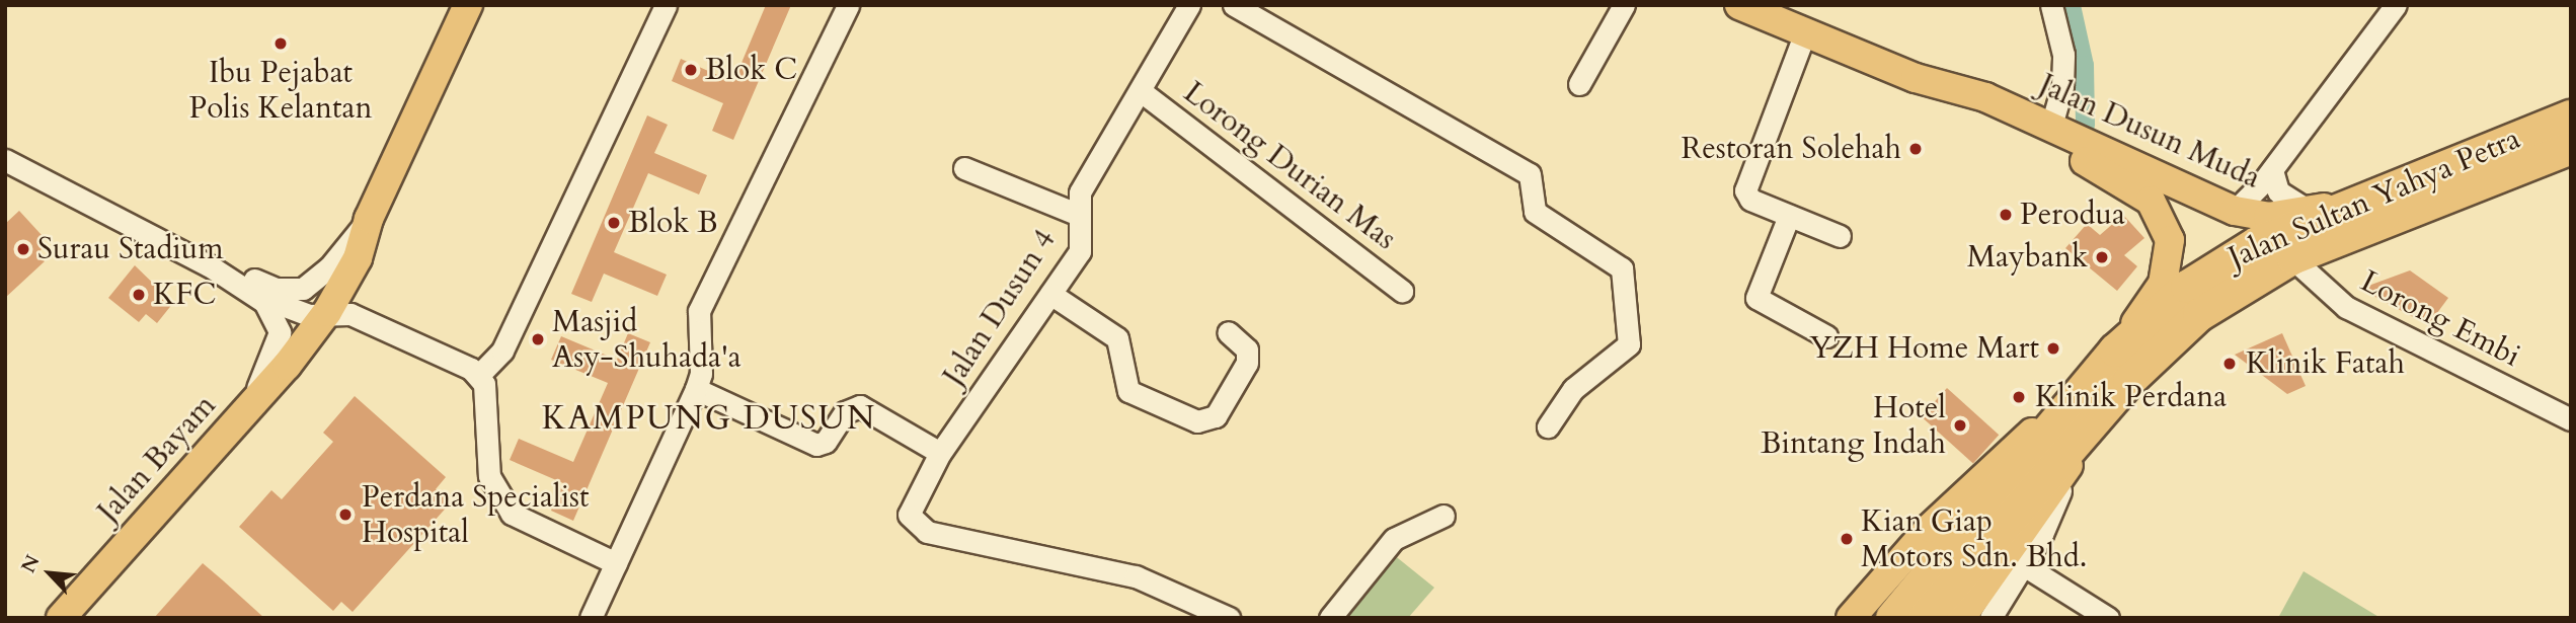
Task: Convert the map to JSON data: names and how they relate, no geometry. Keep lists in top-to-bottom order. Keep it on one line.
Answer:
{"streets":{"highway":["Jalan Sultan Yahya Petra"],"main road":["Jalan Dusun Muda","Jalan Bayam"],"street":["Lorong Durian Mas","Jalan Dusun 4","Lorong Embi"]},"crossings":[["Jalan Dusun Muda","Jalan Sultan Yahya Petra"],["Lorong Durian Mas","Jalan Dusun 4"],["Jalan Sultan Yahya Petra","Lorong Embi"]],"districts":["KAMPUNG DUSUN"],"places":["Ibu Pejabat Polis Kelantan","Blok C","Restoran Solehah","Perodua","Blok B","Surau Stadium","Maybank","KFC","Masjid Asy-Shuhada'a","YZH Home Mart","Klinik Fatah","Klinik Perdana","Hotel Bintang Indah","Perdana Specialist Hospital","Kian Giap Motors Sdn. Bhd."],"north":"top left"}
